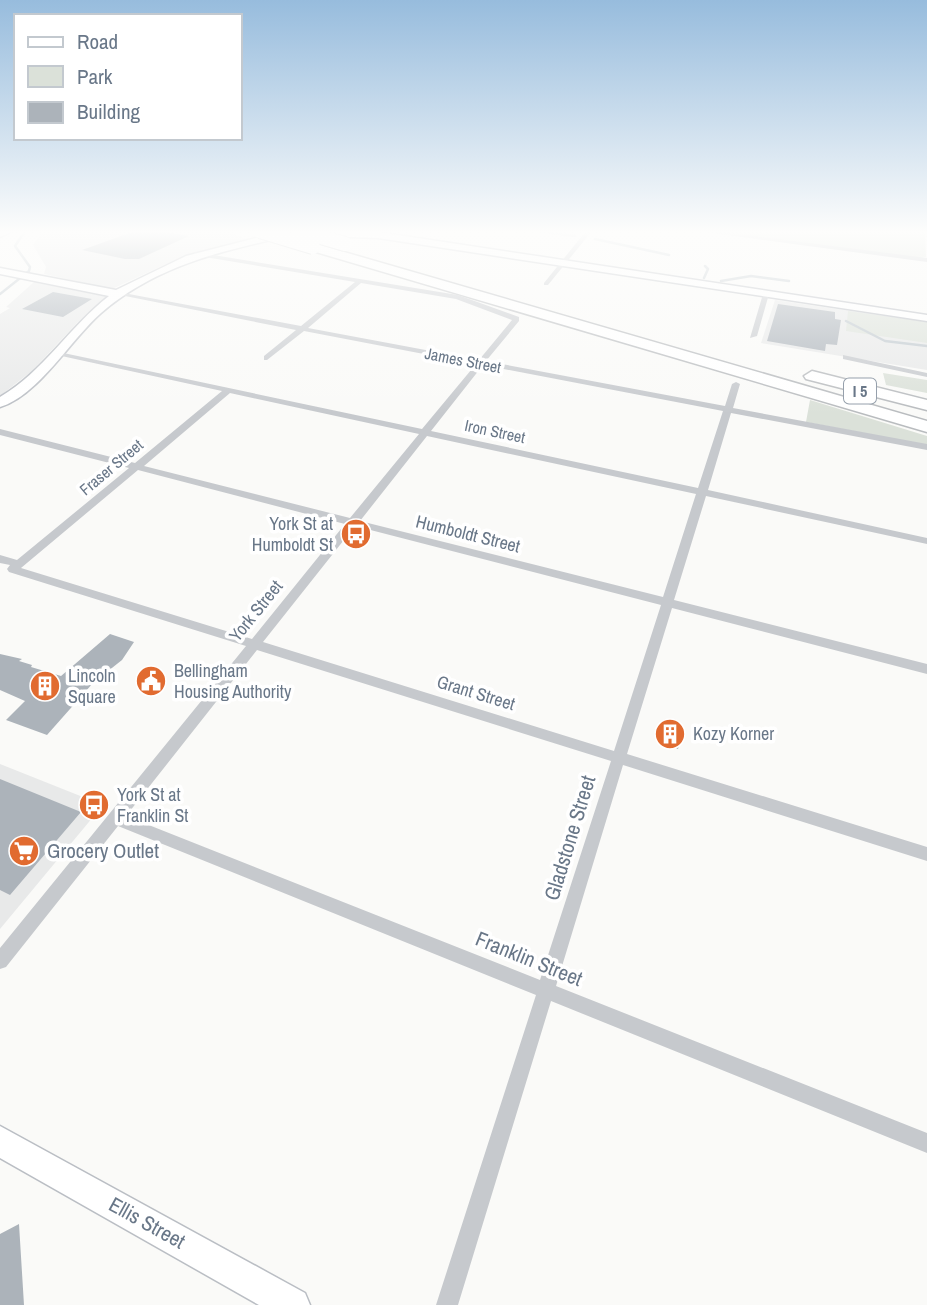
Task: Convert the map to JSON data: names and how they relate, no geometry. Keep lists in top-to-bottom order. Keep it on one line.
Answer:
{"streets":{"highway":["I 5"],"street":["James Street","Iron Street","Fraser Street","Humboldt Street","York Street","Grant Street","Gladstone Street","Franklin Street","Ellis Street"]},"crossings":[["James Street","York Street"],["James Street","Gladstone Street"],["Iron Street","Fraser Street"],["Iron Street","York Street"],["Iron Street","Gladstone Street"],["Fraser Street","Humboldt Street"],["Fraser Street","Grant Street"],["Humboldt Street","York Street"],["Humboldt Street","Gladstone Street"],["York Street","Grant Street"],["York Street","Franklin Street"],["Grant Street","Gladstone Street"],["Gladstone Street","Franklin Street"]],"places":{"bus stop":["York St at Humboldt St","York St at Franklin St"],"public building":["Bellingham Housing Authority"],"building":["Lincoln Square","Kozy Korner"],"supermarket":["Grocery Outlet"]},"legend":["Road","Park","Building"]}
